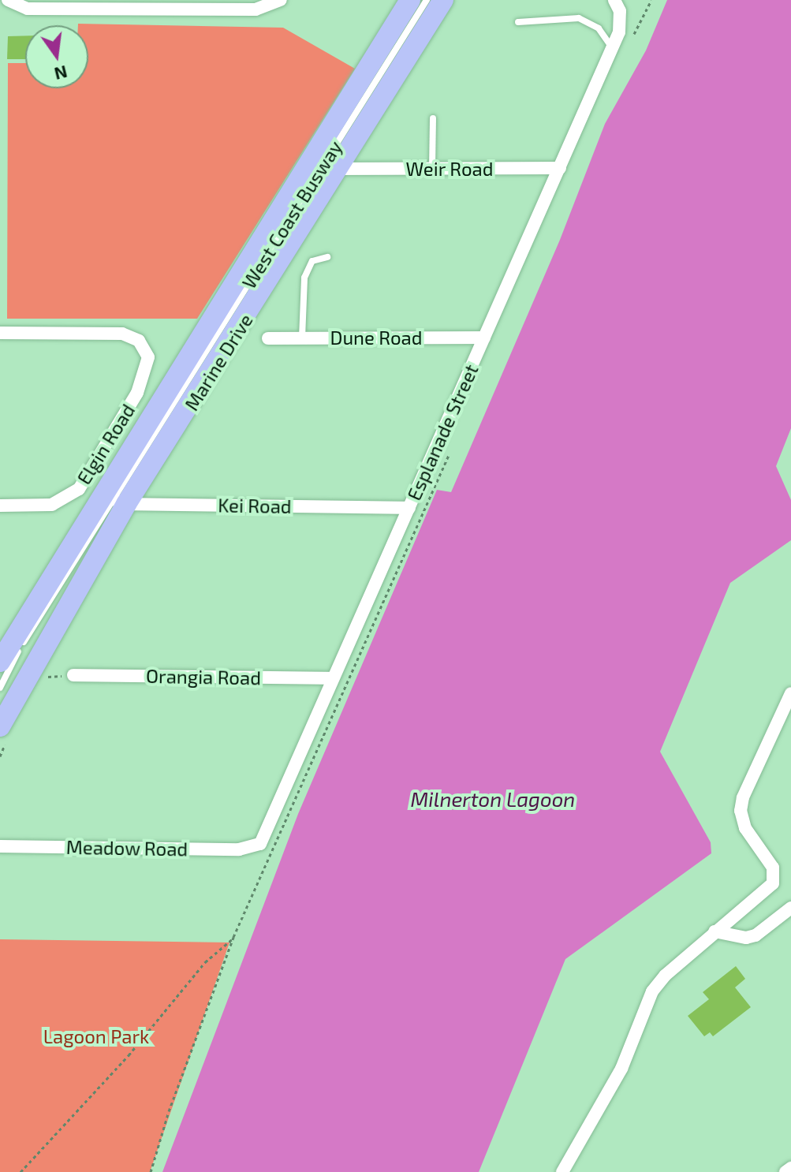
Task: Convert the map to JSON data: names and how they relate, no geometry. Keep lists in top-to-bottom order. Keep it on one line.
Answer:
{"streets":{"main road":["Marine Drive"],"street":["Weir Road","Dune Road","Esplanade Street","Elgin Road","Kei Road","Orangia Road","Meadow Road"],"lane":["West Coast Busway"]},"crossings":[["Weir Road","Marine Drive"],["Weir Road","Esplanade Street"],["West Coast Busway","Marine Drive"],["West Coast Busway","Kei Road"],["Dune Road","Esplanade Street"],["Marine Drive","Kei Road"],["Esplanade Street","Kei Road"],["Esplanade Street","Orangia Road"],["Esplanade Street","Meadow Road"]],"water":["Milnerton Lagoon"],"parks":["Lagoon Park"],"north":"bottom"}
